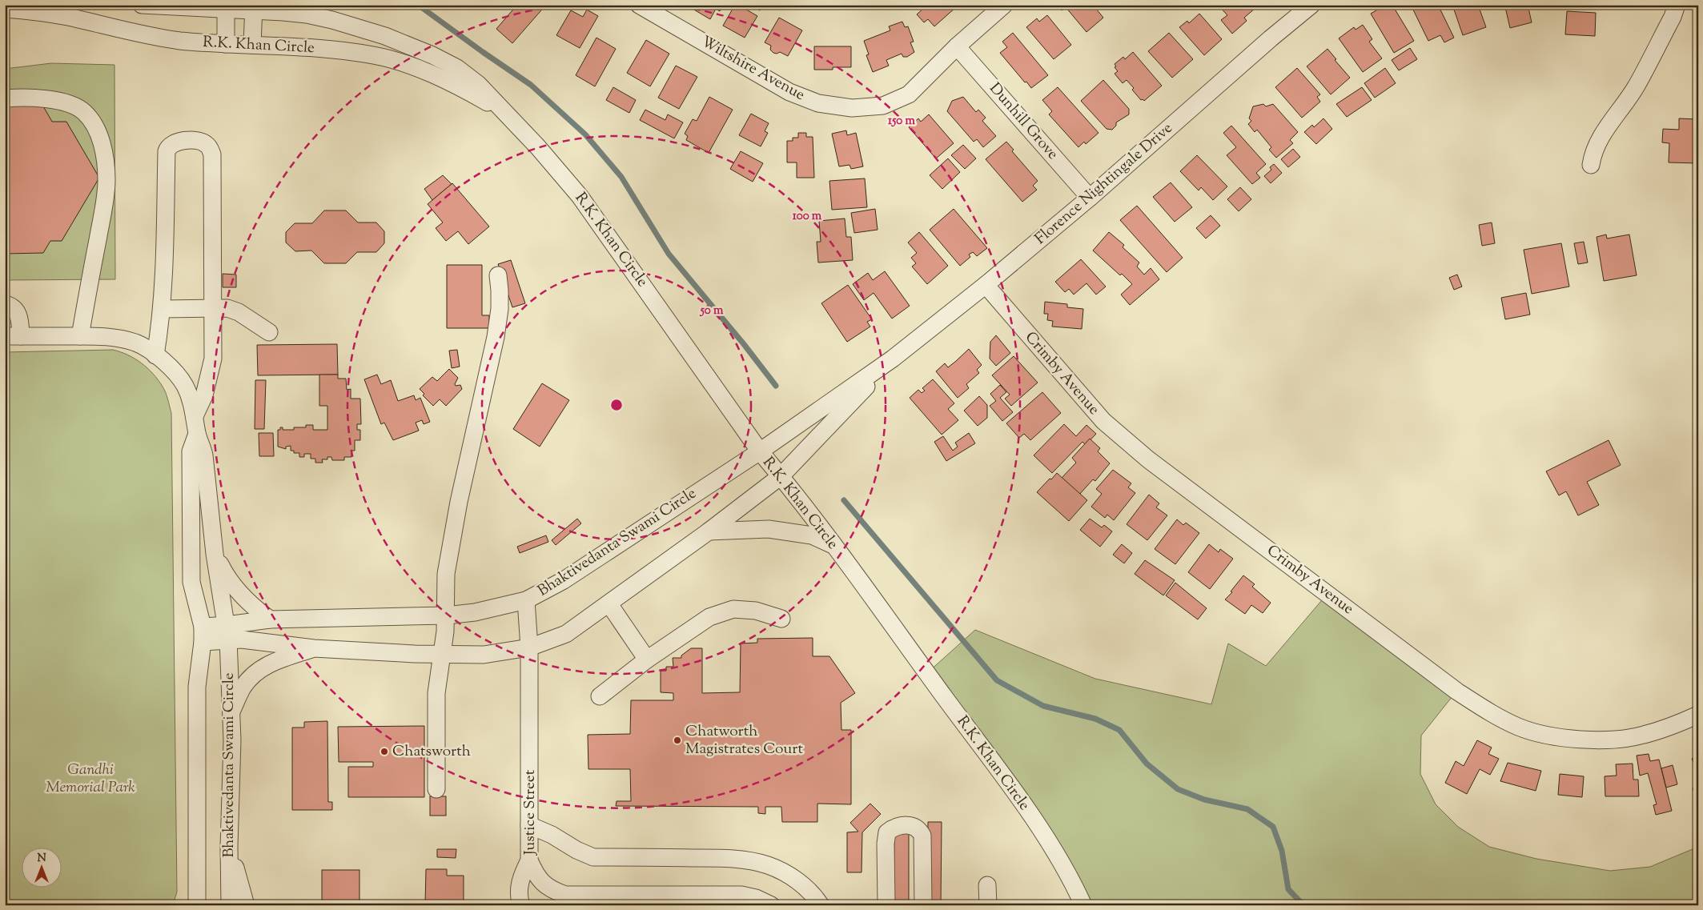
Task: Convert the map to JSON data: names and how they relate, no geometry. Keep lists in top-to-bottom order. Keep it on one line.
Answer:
{"streets":{"street":["R.K. Khan Circle","Wiltshire Avenue","Dunhill Grove","Florence Nightingale Drive","Crimby Avenue","Bhaktivedanta Swami Circle","Justice Street"]},"crossings":[["R.K. Khan Circle","Florence Nightingale Drive"],["R.K. Khan Circle","Bhaktivedanta Swami Circle"],["Wiltshire Avenue","Dunhill Grove"],["Dunhill Grove","Florence Nightingale Drive"],["Florence Nightingale Drive","Crimby Avenue"],["Florence Nightingale Drive","Bhaktivedanta Swami Circle"],["Bhaktivedanta Swami Circle","Justice Street"]],"parks":["Gandhi Memorial Park"],"places":["Chatworth Magistrates Court","Chatsworth"],"north":"top","rings":["150 m","100 m","50 m"]}
